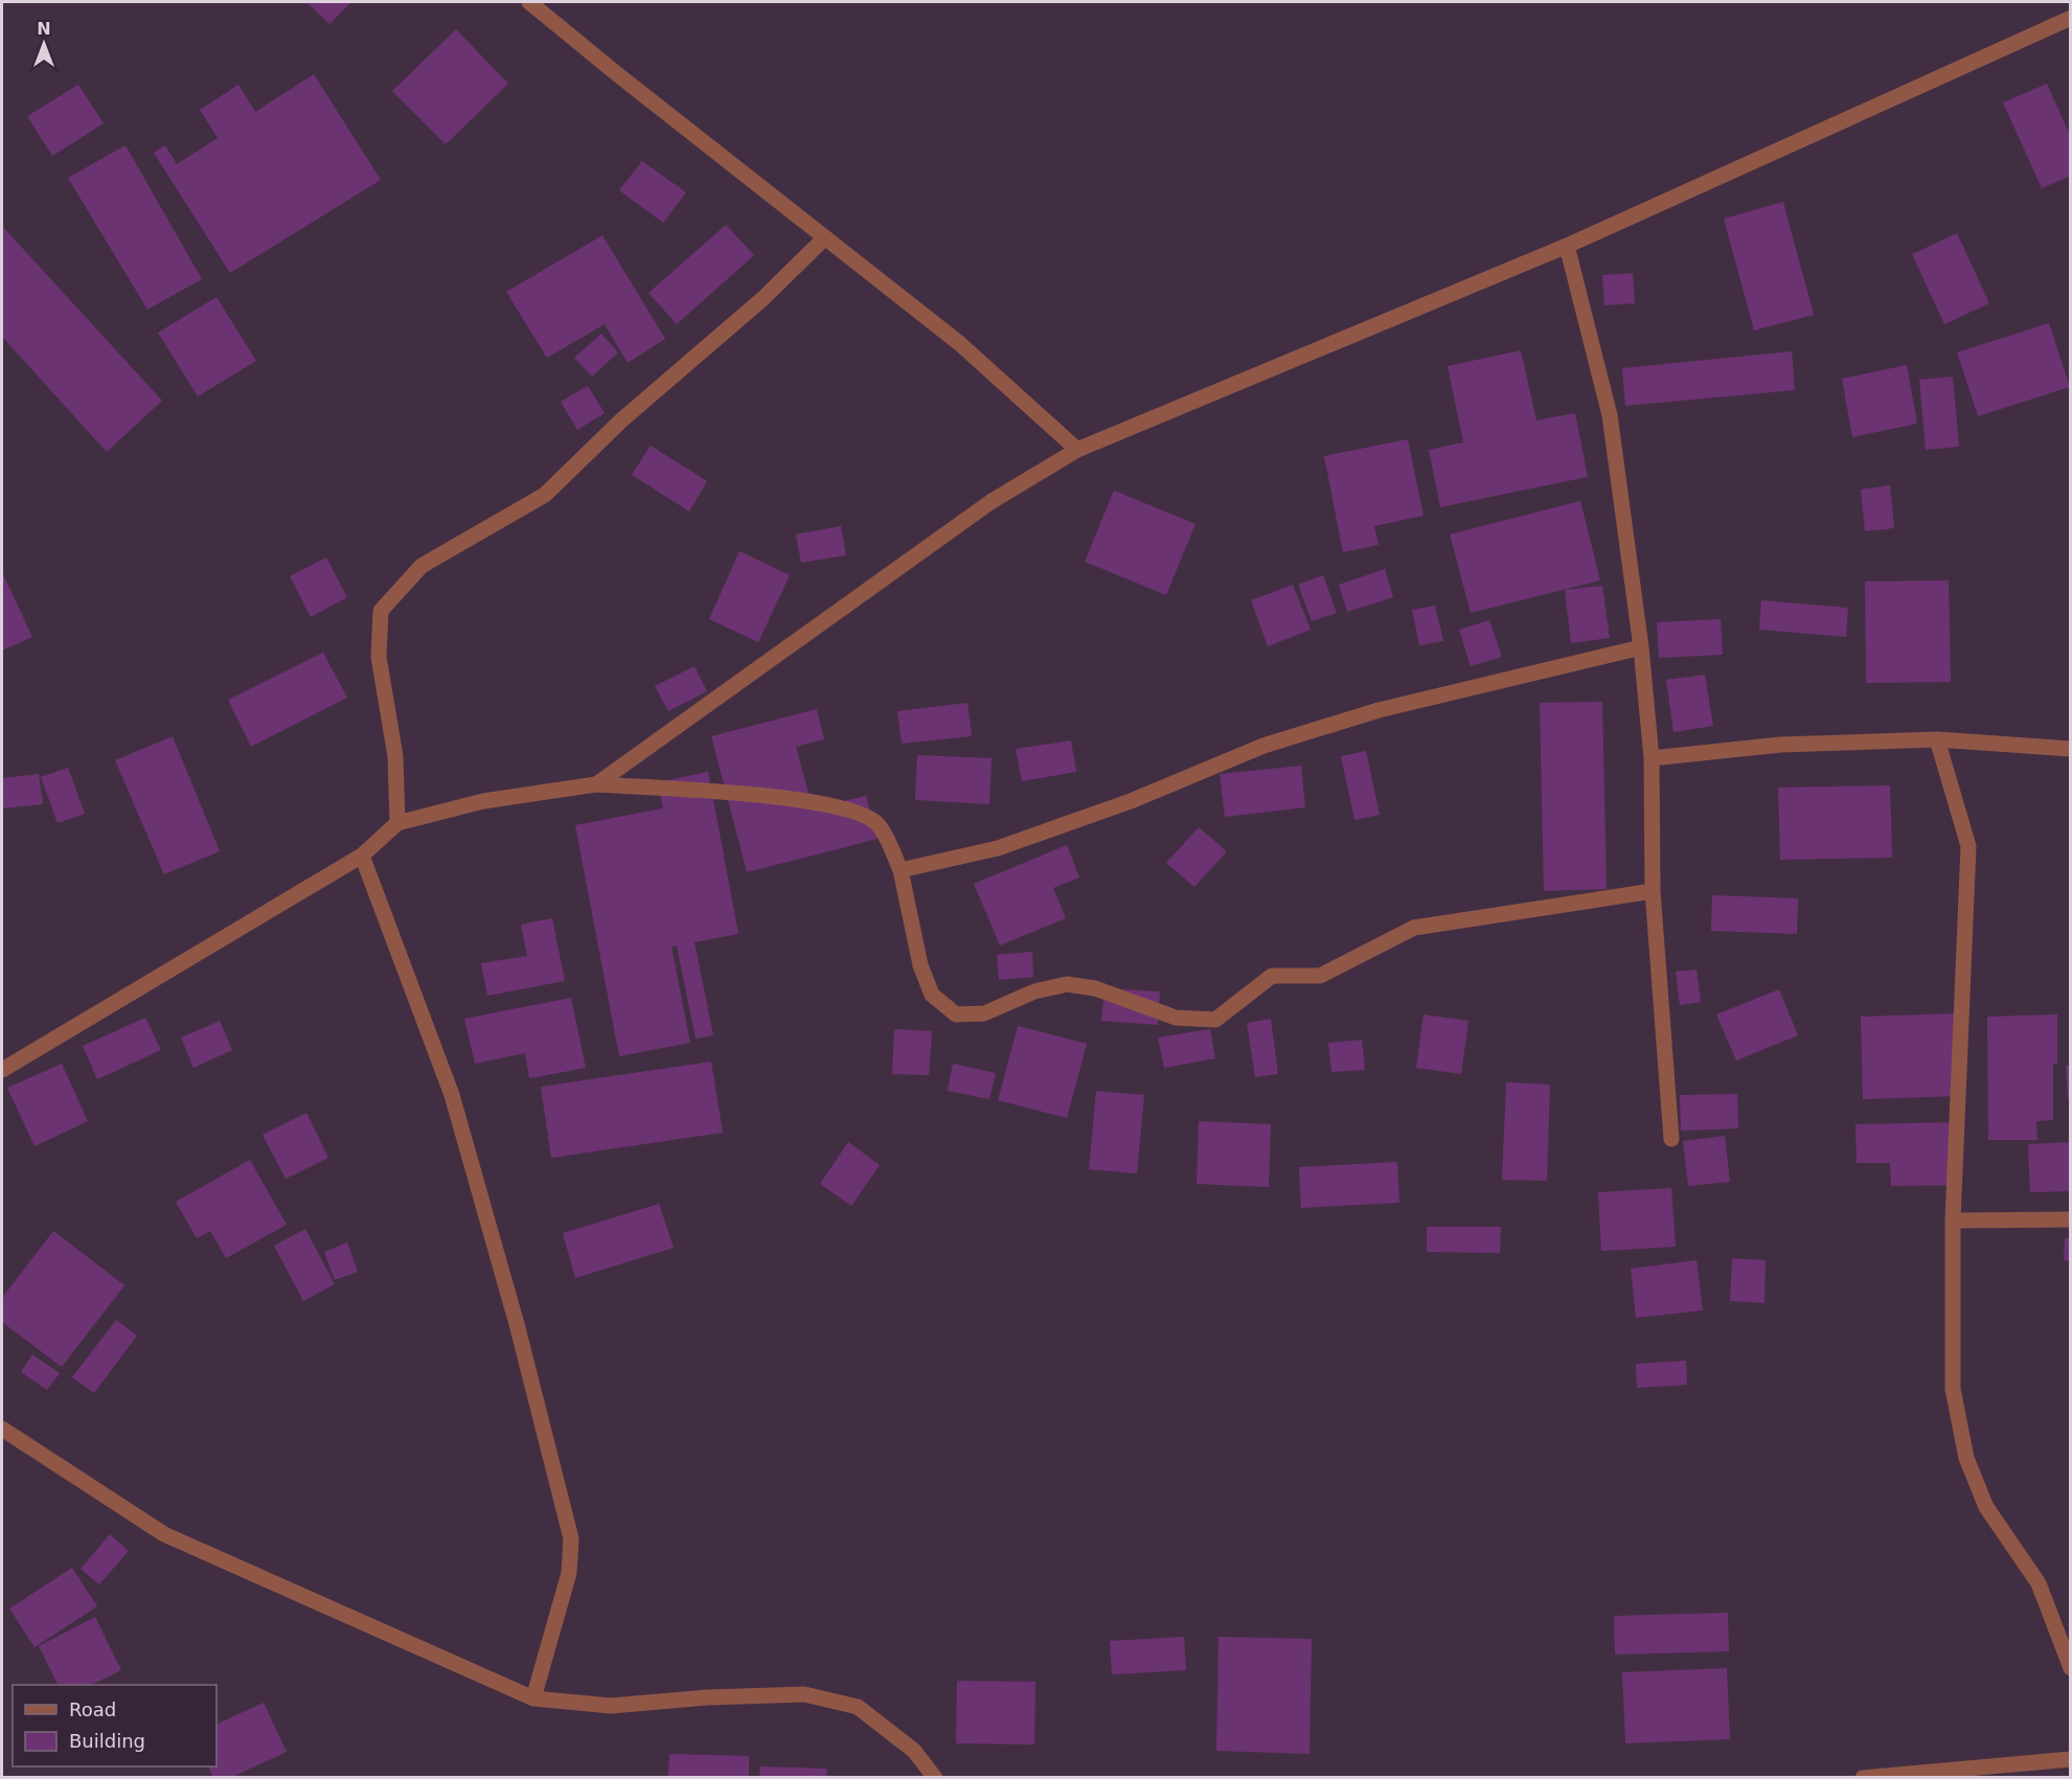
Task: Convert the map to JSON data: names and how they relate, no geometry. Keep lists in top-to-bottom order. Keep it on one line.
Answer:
{"legend":["Road","Building"],"north":"top"}
